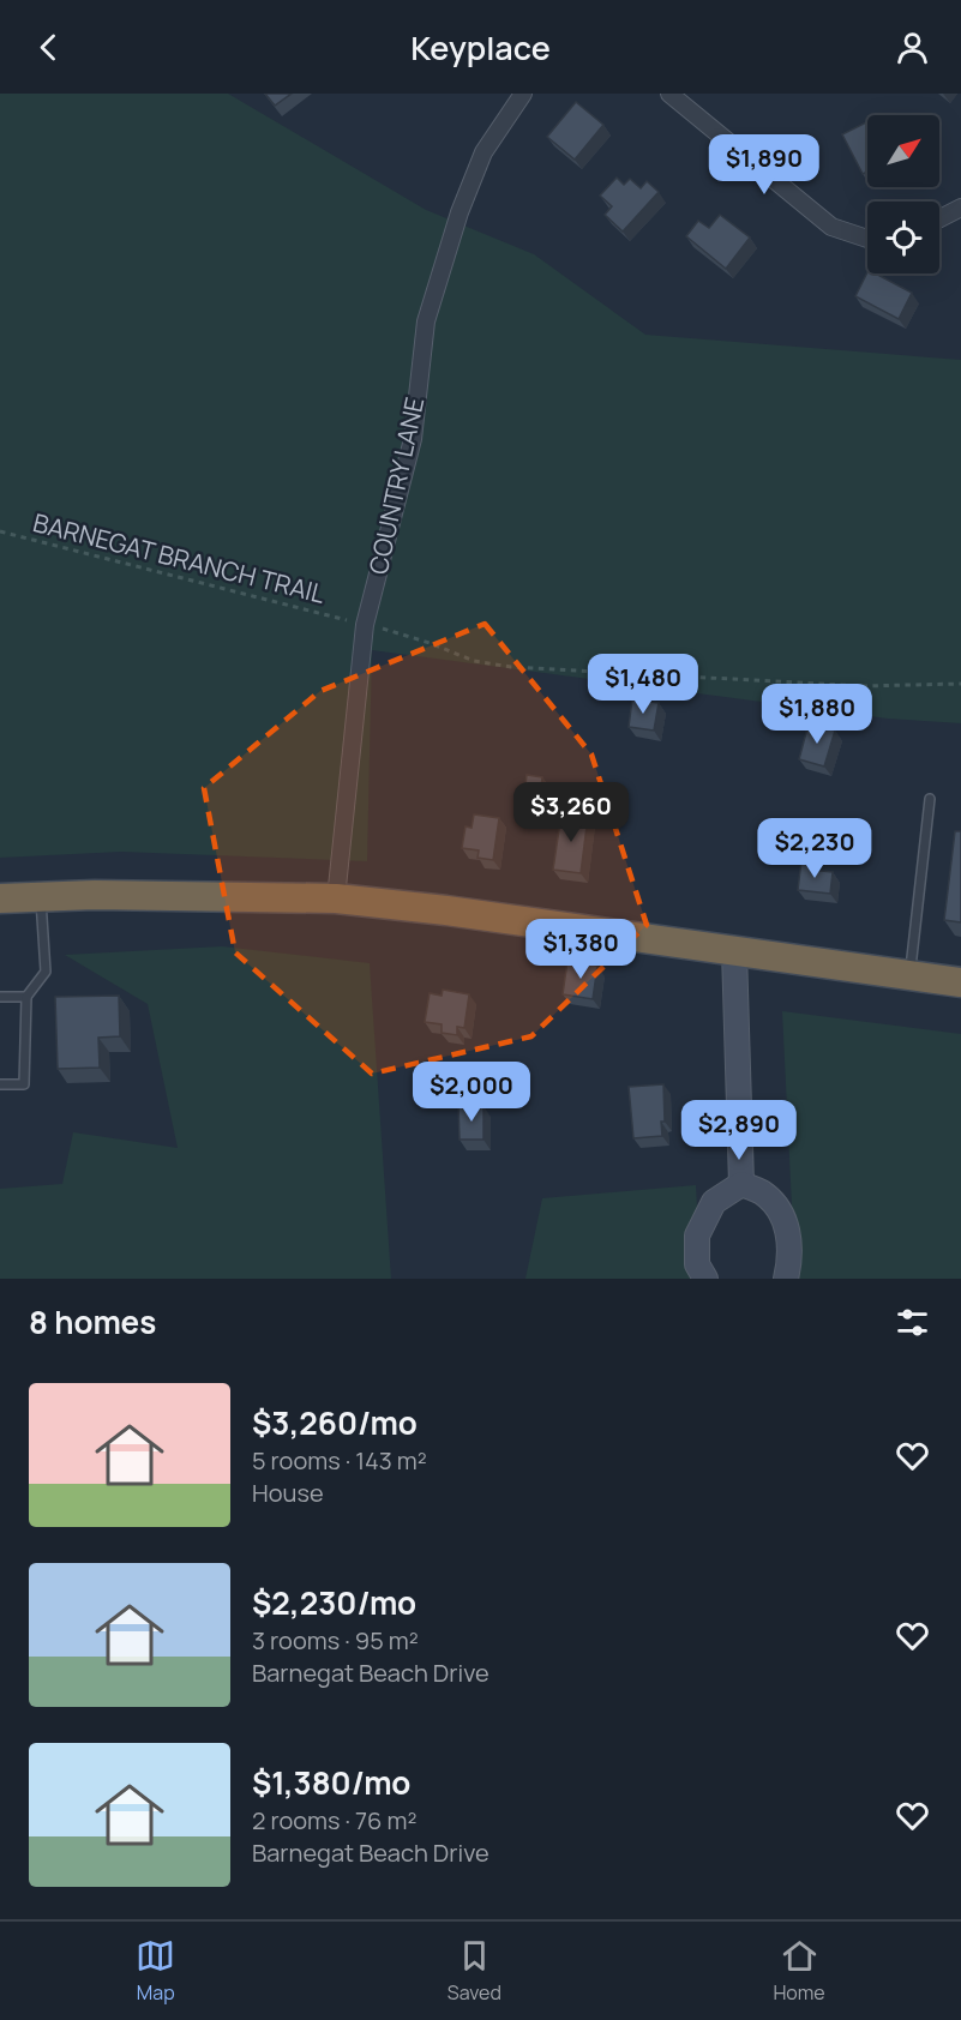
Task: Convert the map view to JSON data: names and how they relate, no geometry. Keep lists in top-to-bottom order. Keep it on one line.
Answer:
{"streets":{"street":["COUNTRY LANE"],"path":["BARNEGAT BRANCH TRAIL"]},"north":"top right","page":{"header":"Keyplace","price":["$1,890","$1,480","$1,880","$3,260","$2,230","$1,380","$2,000","$2,890"],"heading":"8 homes","list":[{"name":"$3,260/mo","note":"5 rooms · 143 m² · House"},{"name":"$2,230/mo","note":"3 rooms · 95 m² · Barnegat Beach Drive"},{"name":"$1,380/mo","note":"2 rooms · 76 m² · Barnegat Beach Drive"}],"tabs":["Map","Saved","Home"]}}
